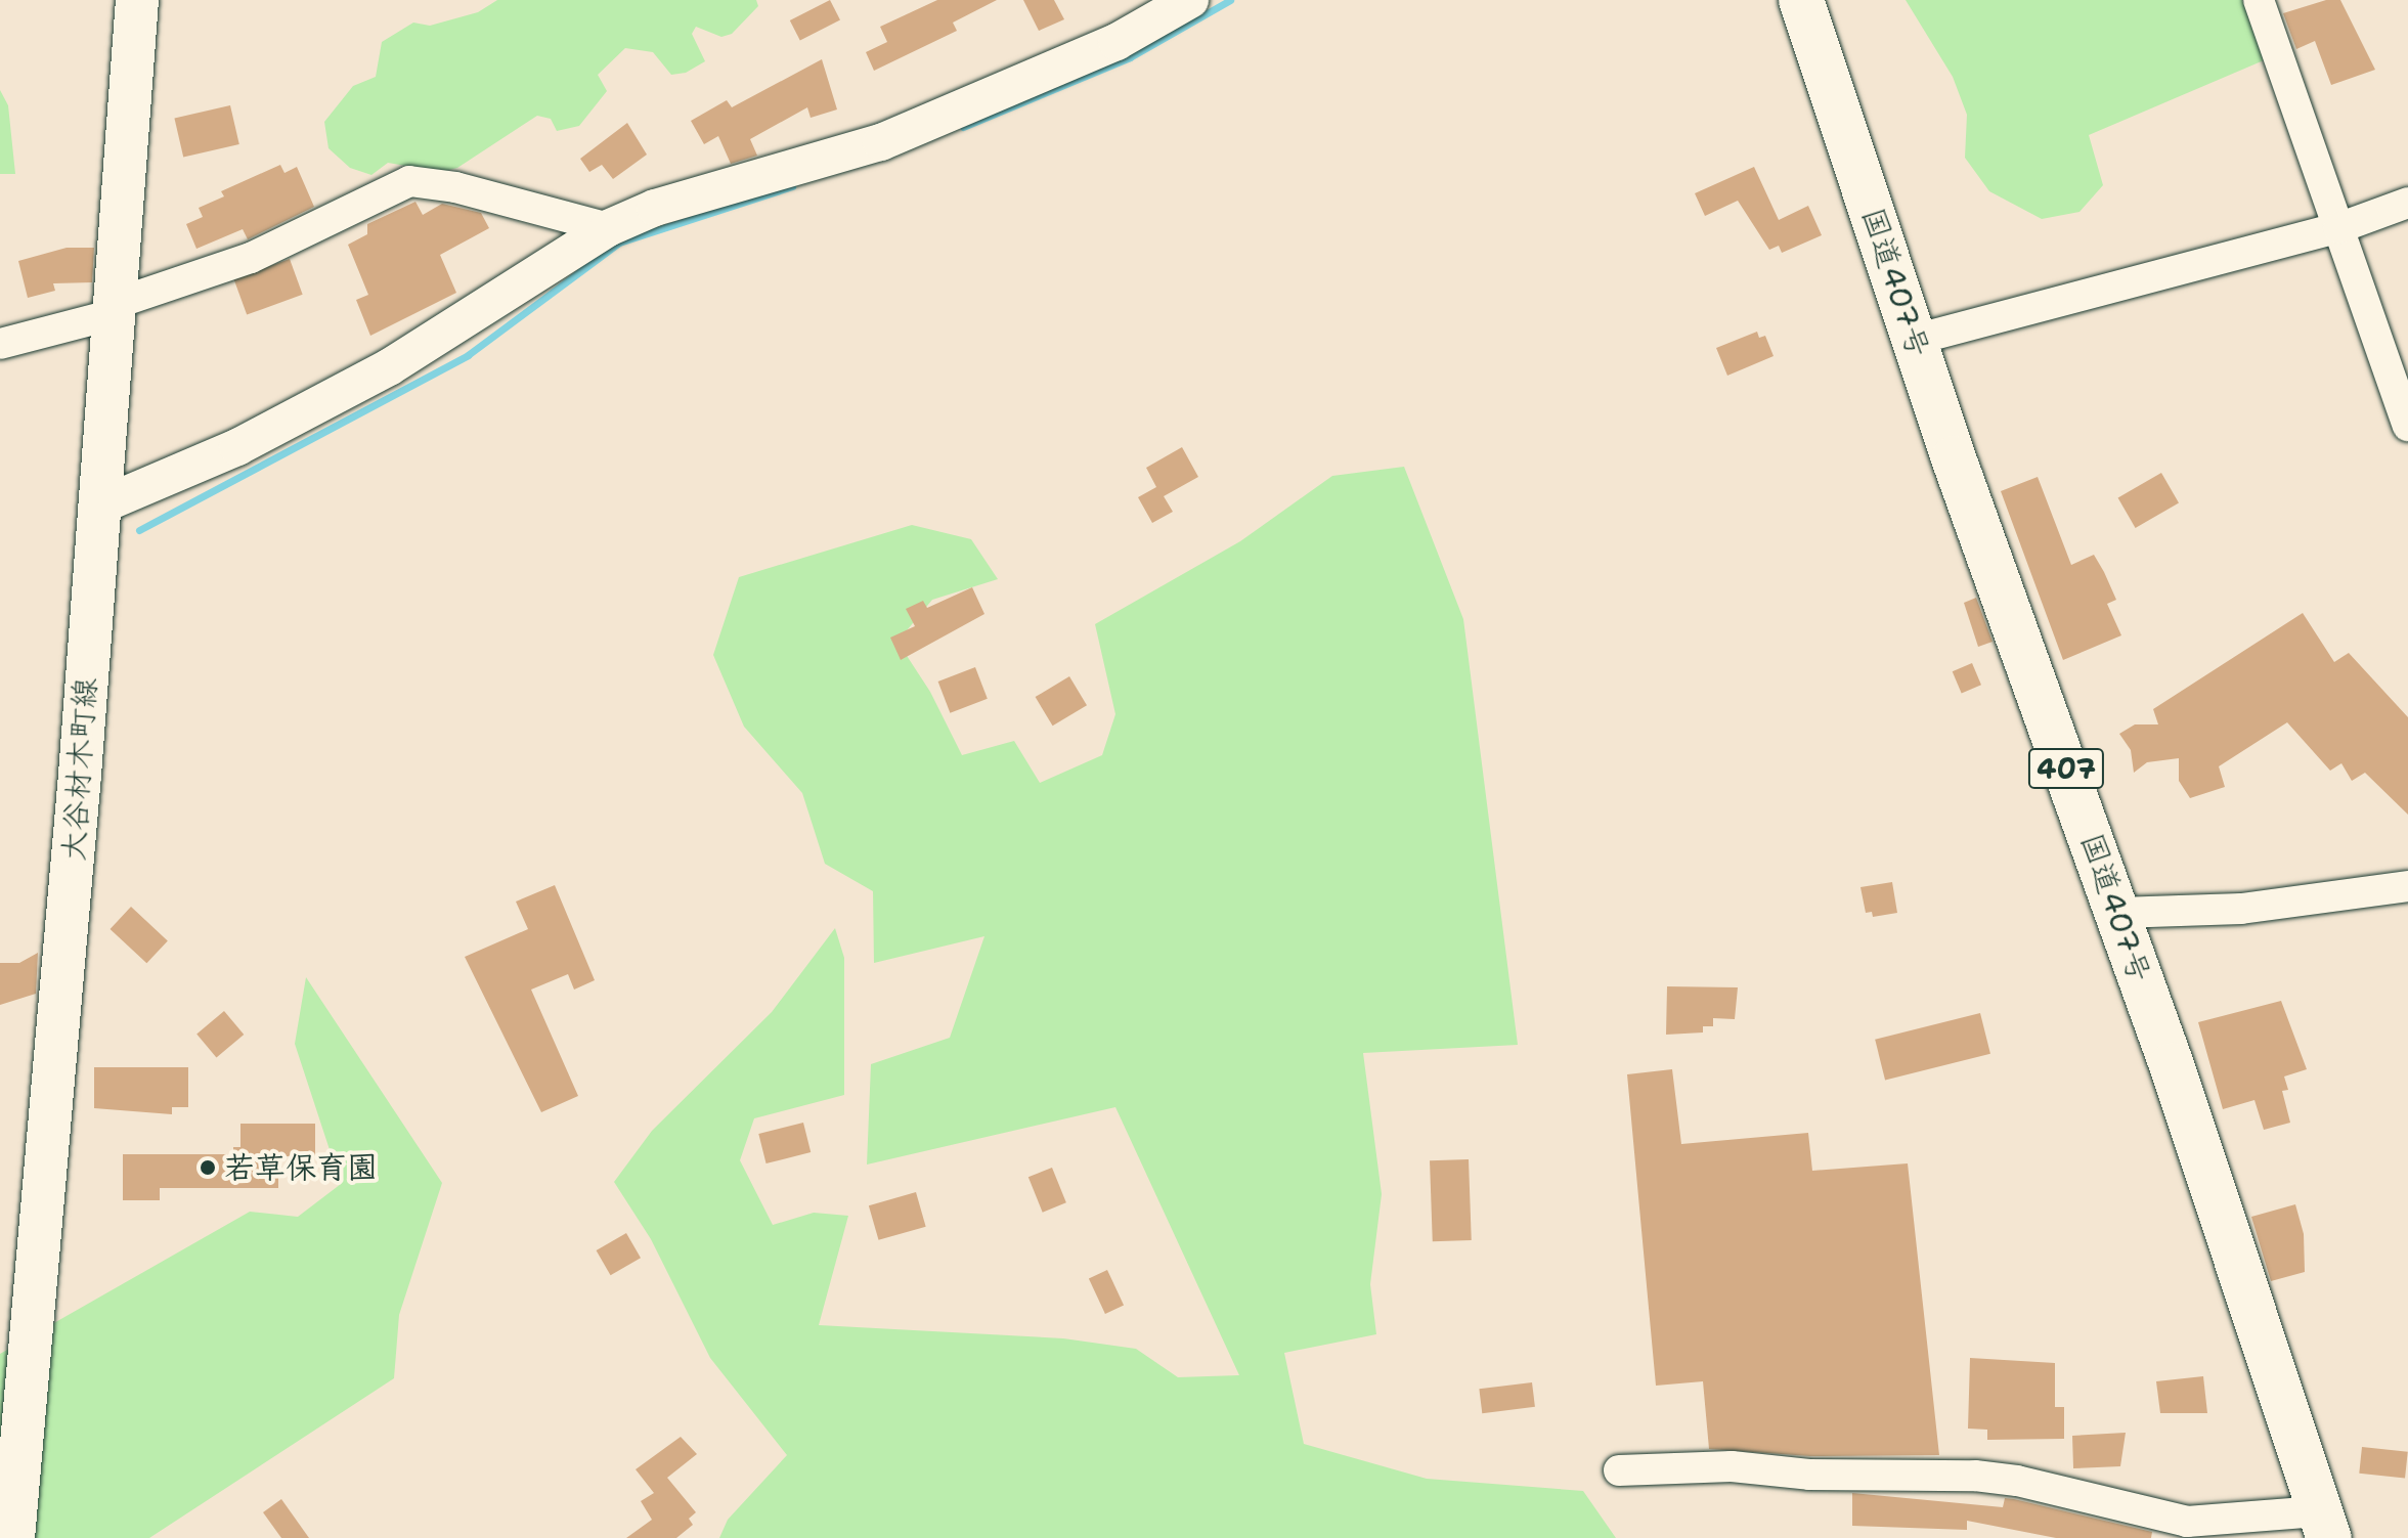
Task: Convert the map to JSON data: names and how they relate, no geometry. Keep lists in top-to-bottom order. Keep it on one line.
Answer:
{"streets":{"highway":["国道407号","407"],"main road":["大谷材木町線"]},"places":["若草保育園"]}
